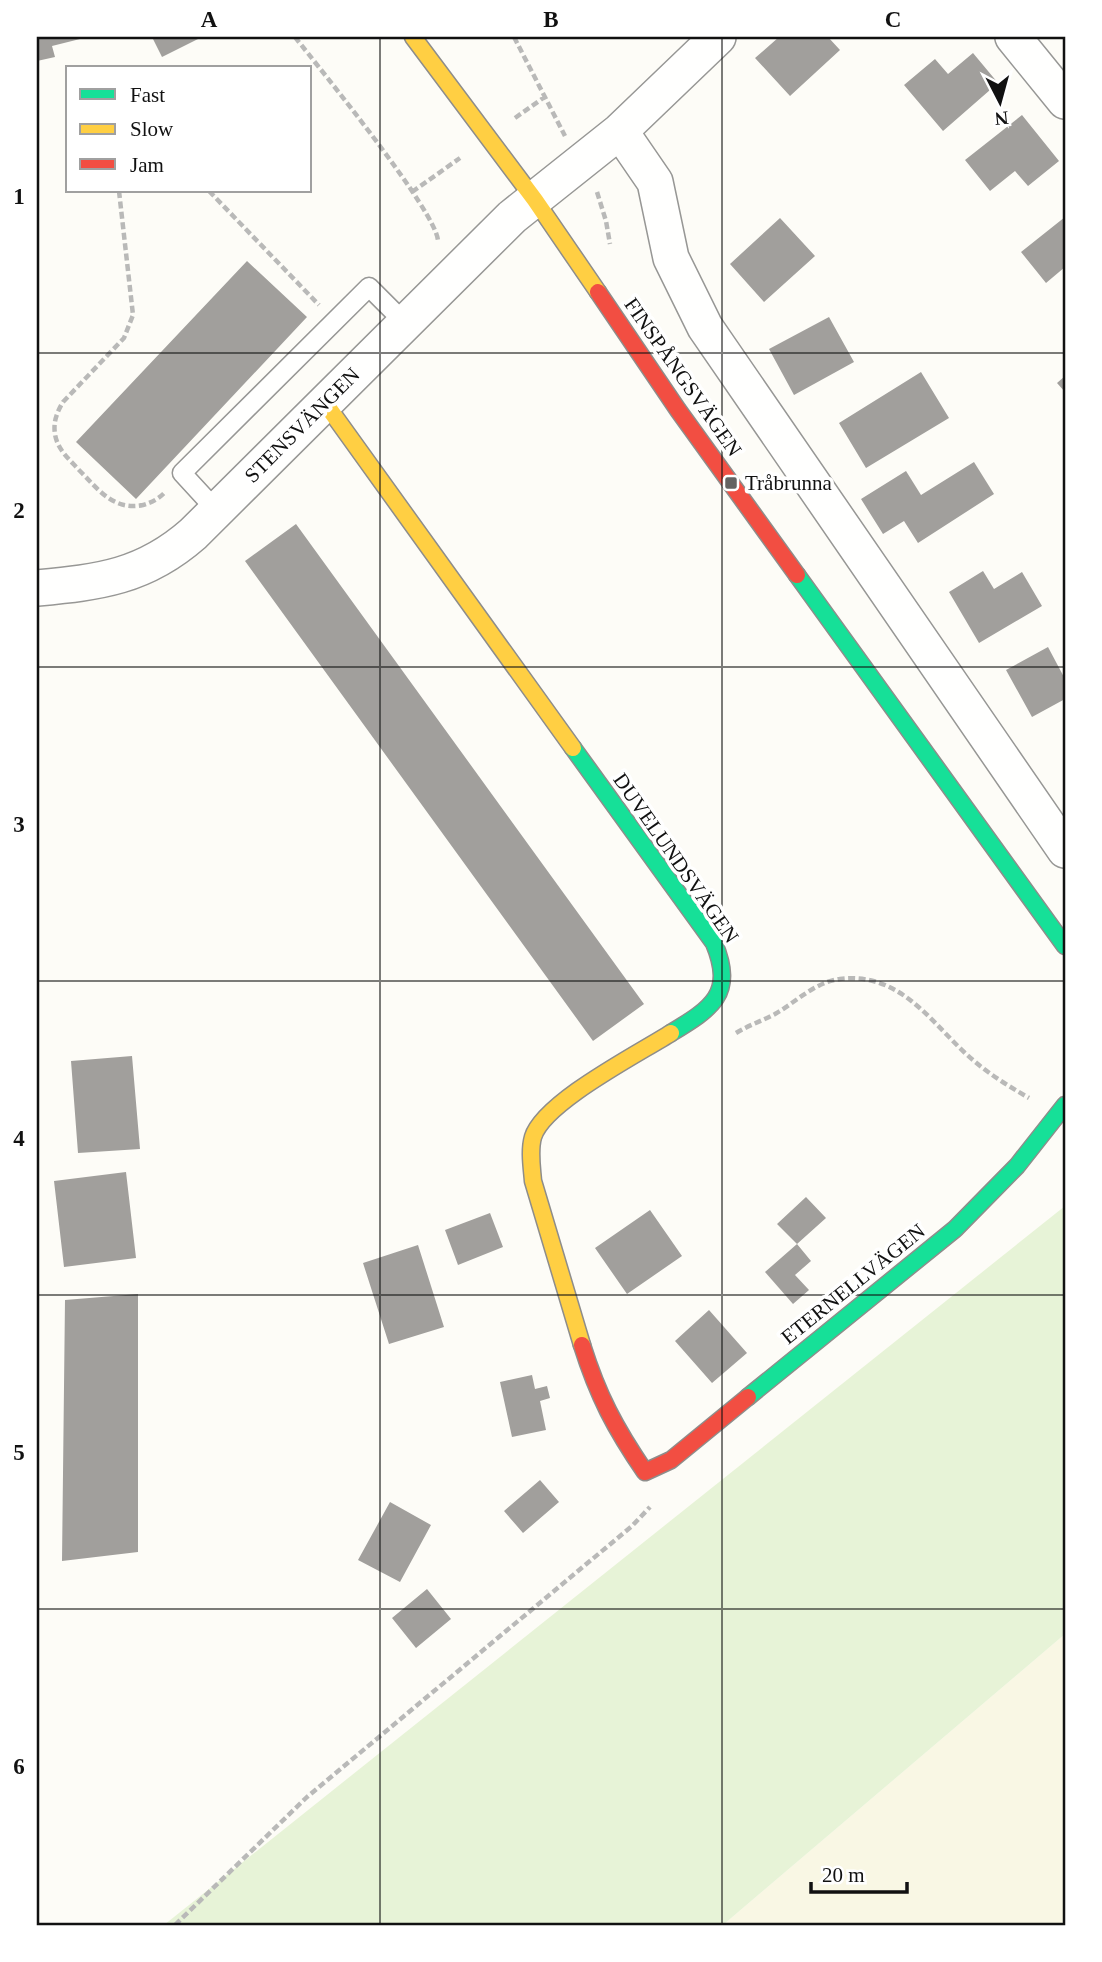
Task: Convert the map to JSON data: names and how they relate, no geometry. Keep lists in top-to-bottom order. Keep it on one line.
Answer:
{"streets":{"street":["FINSPÅNGSVÄGEN","STENSVÄNGEN","DUVELUNDSVÄGEN","ETERNELLVÄGEN"]},"crossings":[["FINSPÅNGSVÄGEN","STENSVÄNGEN"],["STENSVÄNGEN","DUVELUNDSVÄGEN"],["DUVELUNDSVÄGEN","ETERNELLVÄGEN"]],"places":{"transit":["Tråbrunna"]},"legend":["Fast","Slow","Jam"],"scale_bar":"20 m","north":"bottom","grid":{"columns":["A","B","C"],"rows":["1","2","3","4","5","6"]}}
